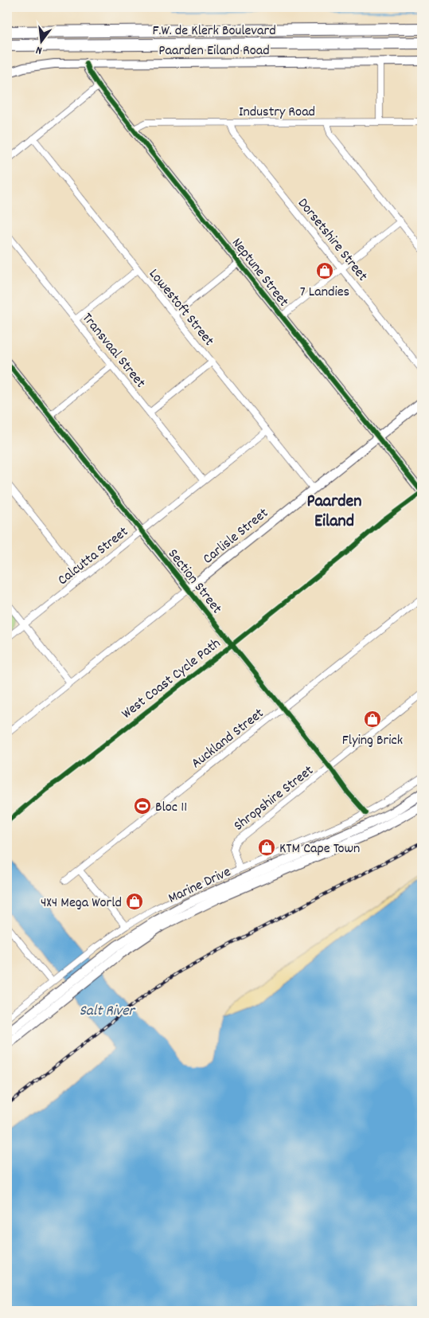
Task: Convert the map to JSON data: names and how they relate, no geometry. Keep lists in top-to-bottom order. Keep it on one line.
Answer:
{"streets":{"highway":["F.W. de Klerk Boulevard"],"main road":["Marine Drive"],"street":["Paarden Eiland Road","Industry Road","Dorsetshire Street","Neptune Street","Lowestoft Street","Transvaal Street","Carlisle Street","Calcutta Street","Section Street","Auckland Street","Shropshire Street"],"cycle path":["West Coast Cycle Path"]},"crossings":[["Paarden Eiland Road","Neptune Street"],["Industry Road","Dorsetshire Street"],["Industry Road","Neptune Street"],["Neptune Street","Carlisle Street"],["Lowestoft Street","Carlisle Street"],["Lowestoft Street","Calcutta Street"],["Transvaal Street","Calcutta Street"],["Carlisle Street","Section Street"],["Calcutta Street","Section Street"],["Section Street","Auckland Street"],["Section Street","Shropshire Street"]],"districts":["Paarden Eiland"],"water":["Salt River"],"places":{"shop":["7 Landies","Flying Brick","KTM Cape Town","4X4 Mega World"],"sports":["Bloc 11"]},"north":"bottom"}
